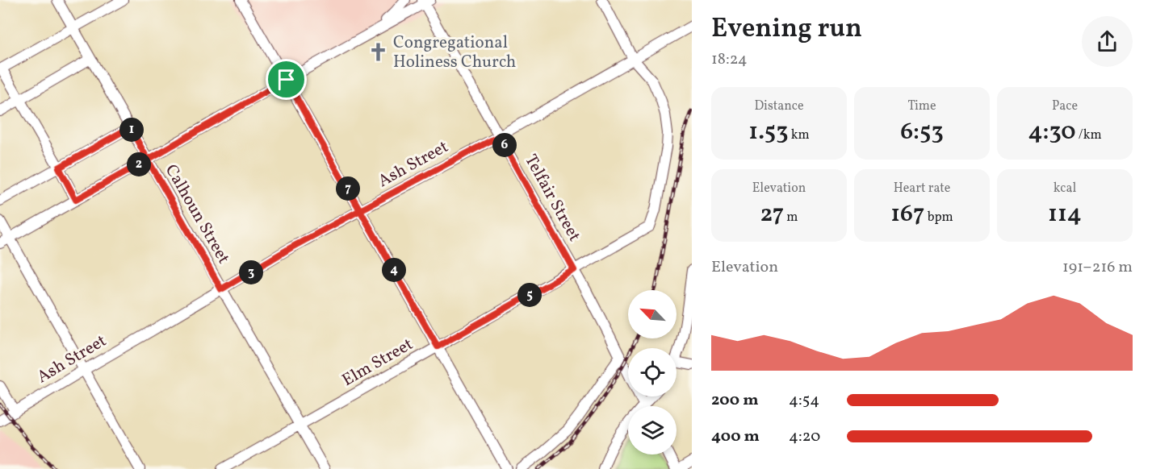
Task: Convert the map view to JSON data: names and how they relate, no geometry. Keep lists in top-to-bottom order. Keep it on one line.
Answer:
{"streets":{"street":["Ash Street","Telfair Street","Calhoun Street","Elm Street"]},"crossings":[["Ash Street","Telfair Street"],["Ash Street","Calhoun Street"],["Ash Street","Elm Street"],["Telfair Street","Elm Street"],["Calhoun Street","Elm Street"]],"places":{"church":["Congregational Holiness Church"]},"north":"top left","page":{"heading":["Evening run","18:24"],"stats":[["Distance","1.53 km"],["Time","6:53"],["Pace","4:30 /km"],["Elevation","27 m"],["Heart rate","167 bpm"],["kcal","114"]],"pins":["1","6","2","7","4","3","5"],"chart":["Elevation","191–216 m"],"list":[{"name":"200 m","note":"4:54"},{"name":"400 m","note":"4:20"}]}}
